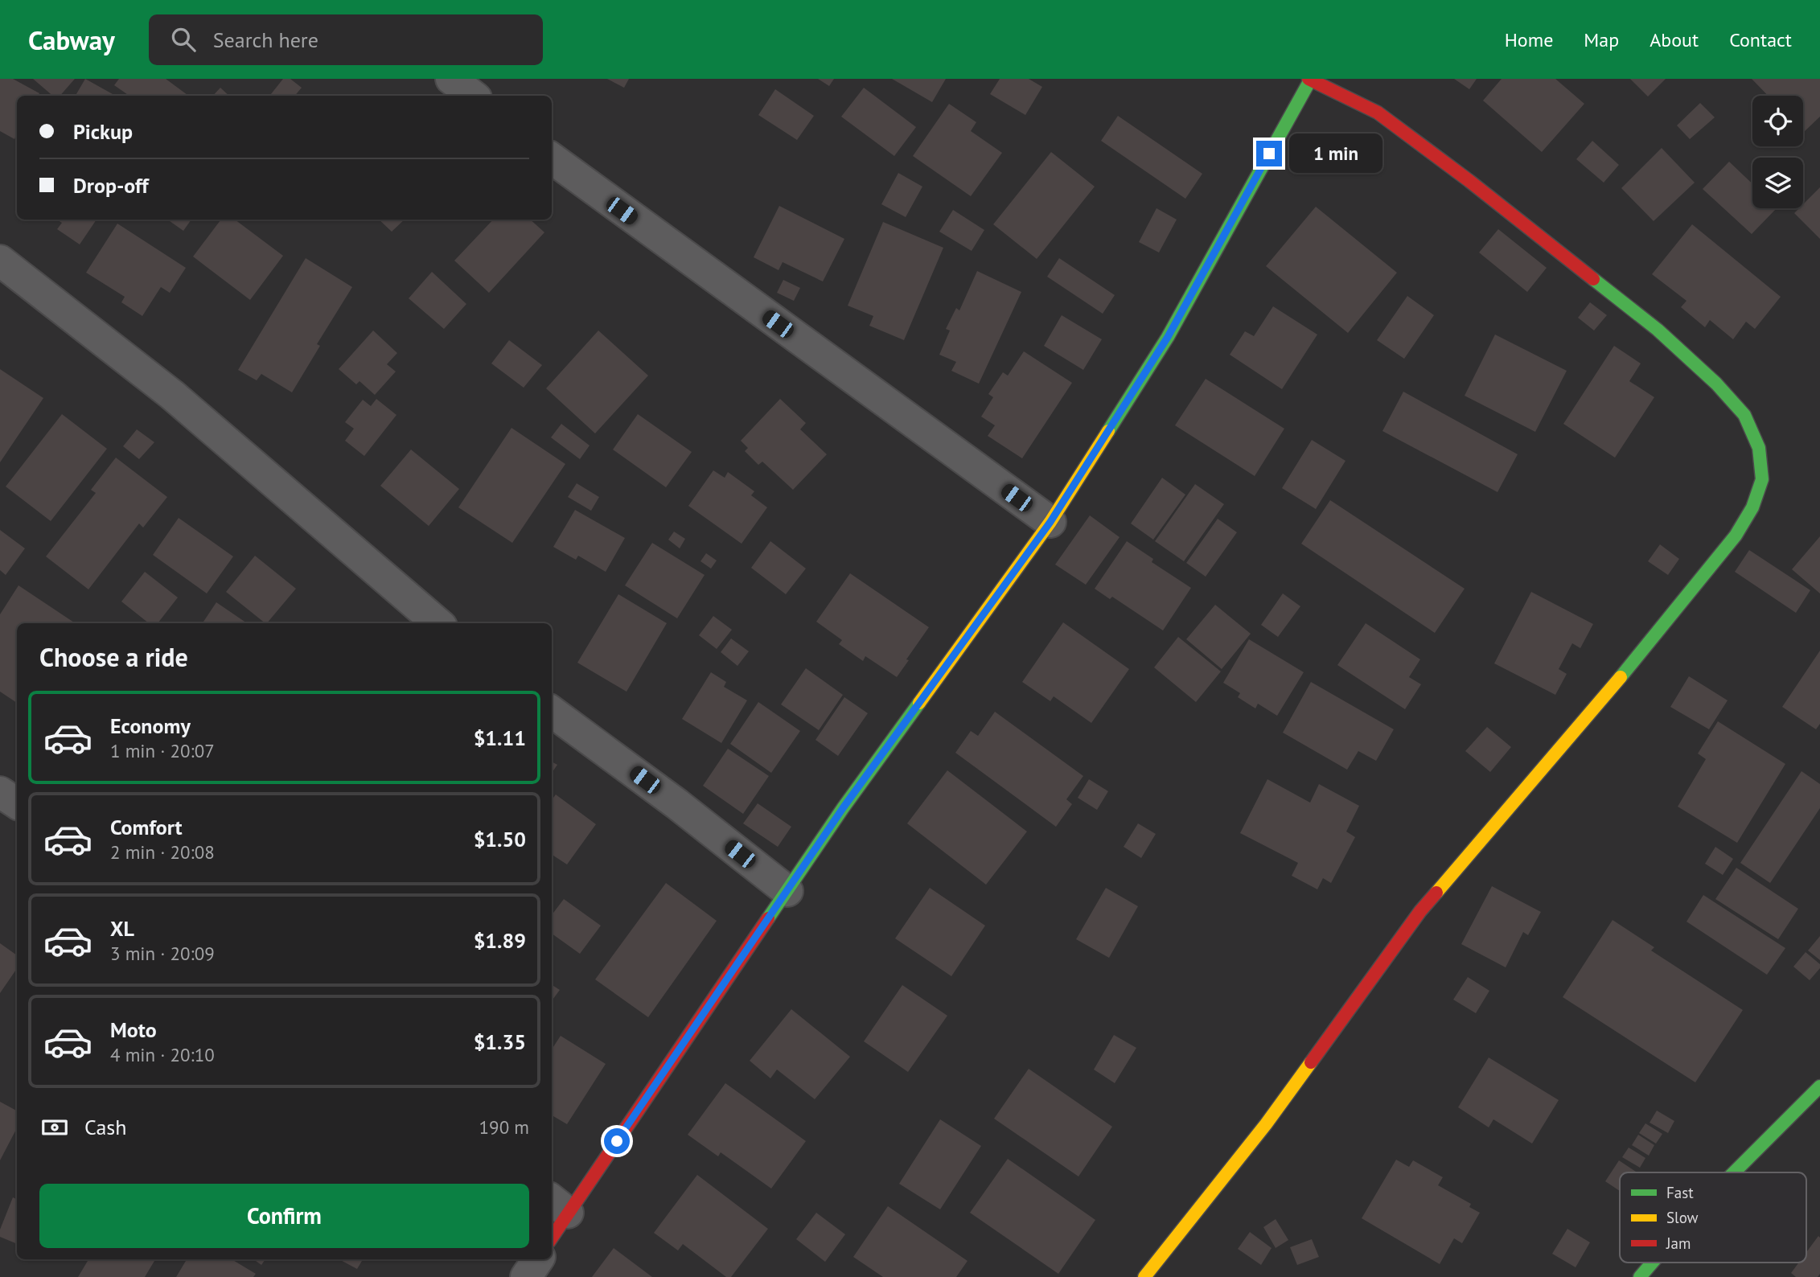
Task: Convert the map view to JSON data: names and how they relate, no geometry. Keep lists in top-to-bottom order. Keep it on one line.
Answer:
{"legend":["Fast","Slow","Jam"],"page":{"header":"Cabway","search":"Search here","nav":["Home","Map","About","Contact"],"banner":["Pickup","Drop-off"],"bubble":"1 min","heading":"Choose a ride","list":[{"name":"Economy","note":"1 min · 20:07","value":"$1.11"},{"name":"Comfort","note":"2 min · 20:08","value":"$1.50"},{"name":"XL","note":"3 min · 20:09","value":"$1.89"},{"name":"Moto","note":"4 min · 20:10","value":"$1.35"}],"pay":["Cash","190 m"],"buttons":"Confirm"}}
